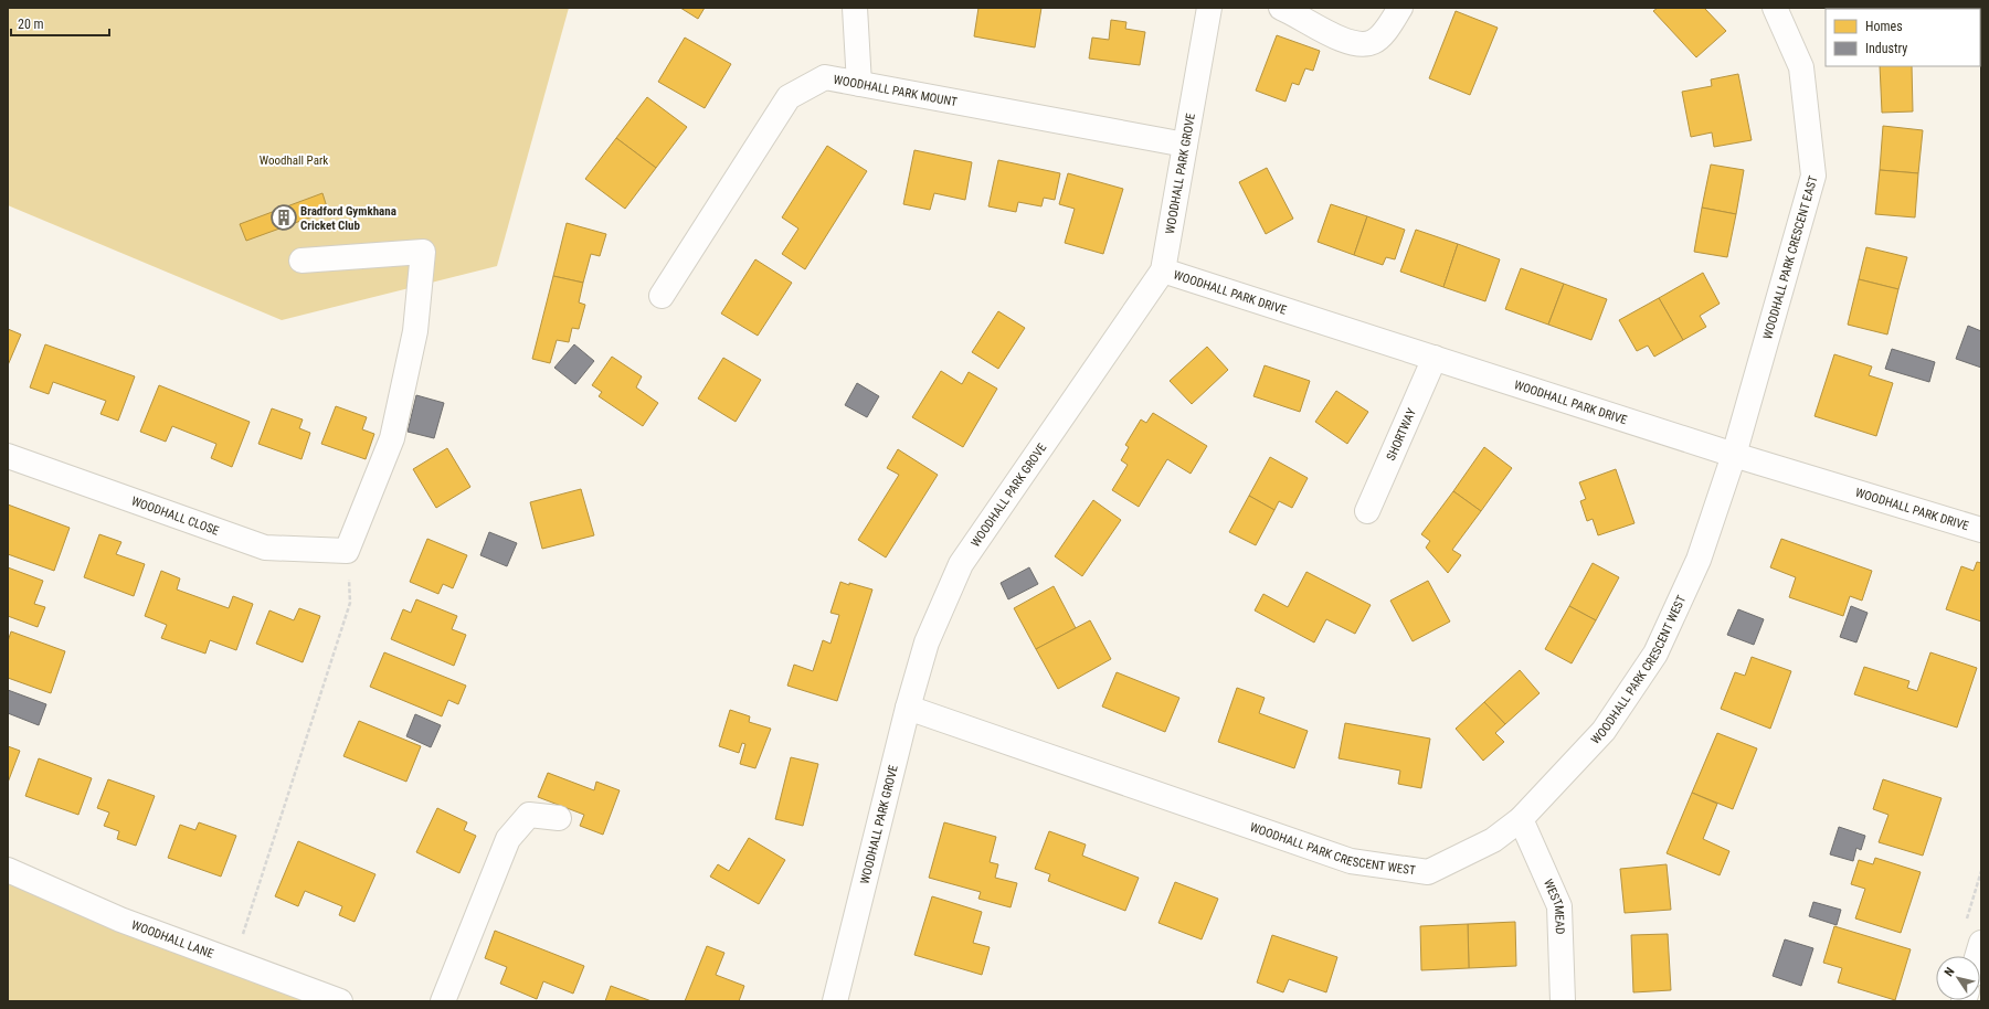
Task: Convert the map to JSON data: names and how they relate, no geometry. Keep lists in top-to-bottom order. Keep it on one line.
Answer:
{"streets":{"main road":["WOODHALL PARK MOUNT","WOODHALL PARK GROVE","WOODHALL PARK CRESCENT EAST","WOODHALL PARK DRIVE","SHORTWAY","WOODHALL CLOSE","WOODHALL PARK CRESCENT WEST","WESTMEAD","WOODHALL LANE"]},"crossings":[["WOODHALL PARK MOUNT","WOODHALL PARK GROVE"],["WOODHALL PARK GROVE","WOODHALL PARK DRIVE"],["WOODHALL PARK GROVE","WOODHALL PARK CRESCENT WEST"],["WOODHALL PARK CRESCENT EAST","WOODHALL PARK DRIVE"],["WOODHALL PARK CRESCENT EAST","WOODHALL PARK CRESCENT WEST"],["WOODHALL PARK DRIVE","SHORTWAY"],["WOODHALL PARK DRIVE","WOODHALL PARK CRESCENT WEST"],["WOODHALL PARK CRESCENT WEST","WESTMEAD"]],"parks":["Woodhall Park"],"places":{"building":["Bradford Gymkhana Cricket Club"]},"legend":["Homes","Industry"],"scale_bar":"20 m","north":"top left"}
